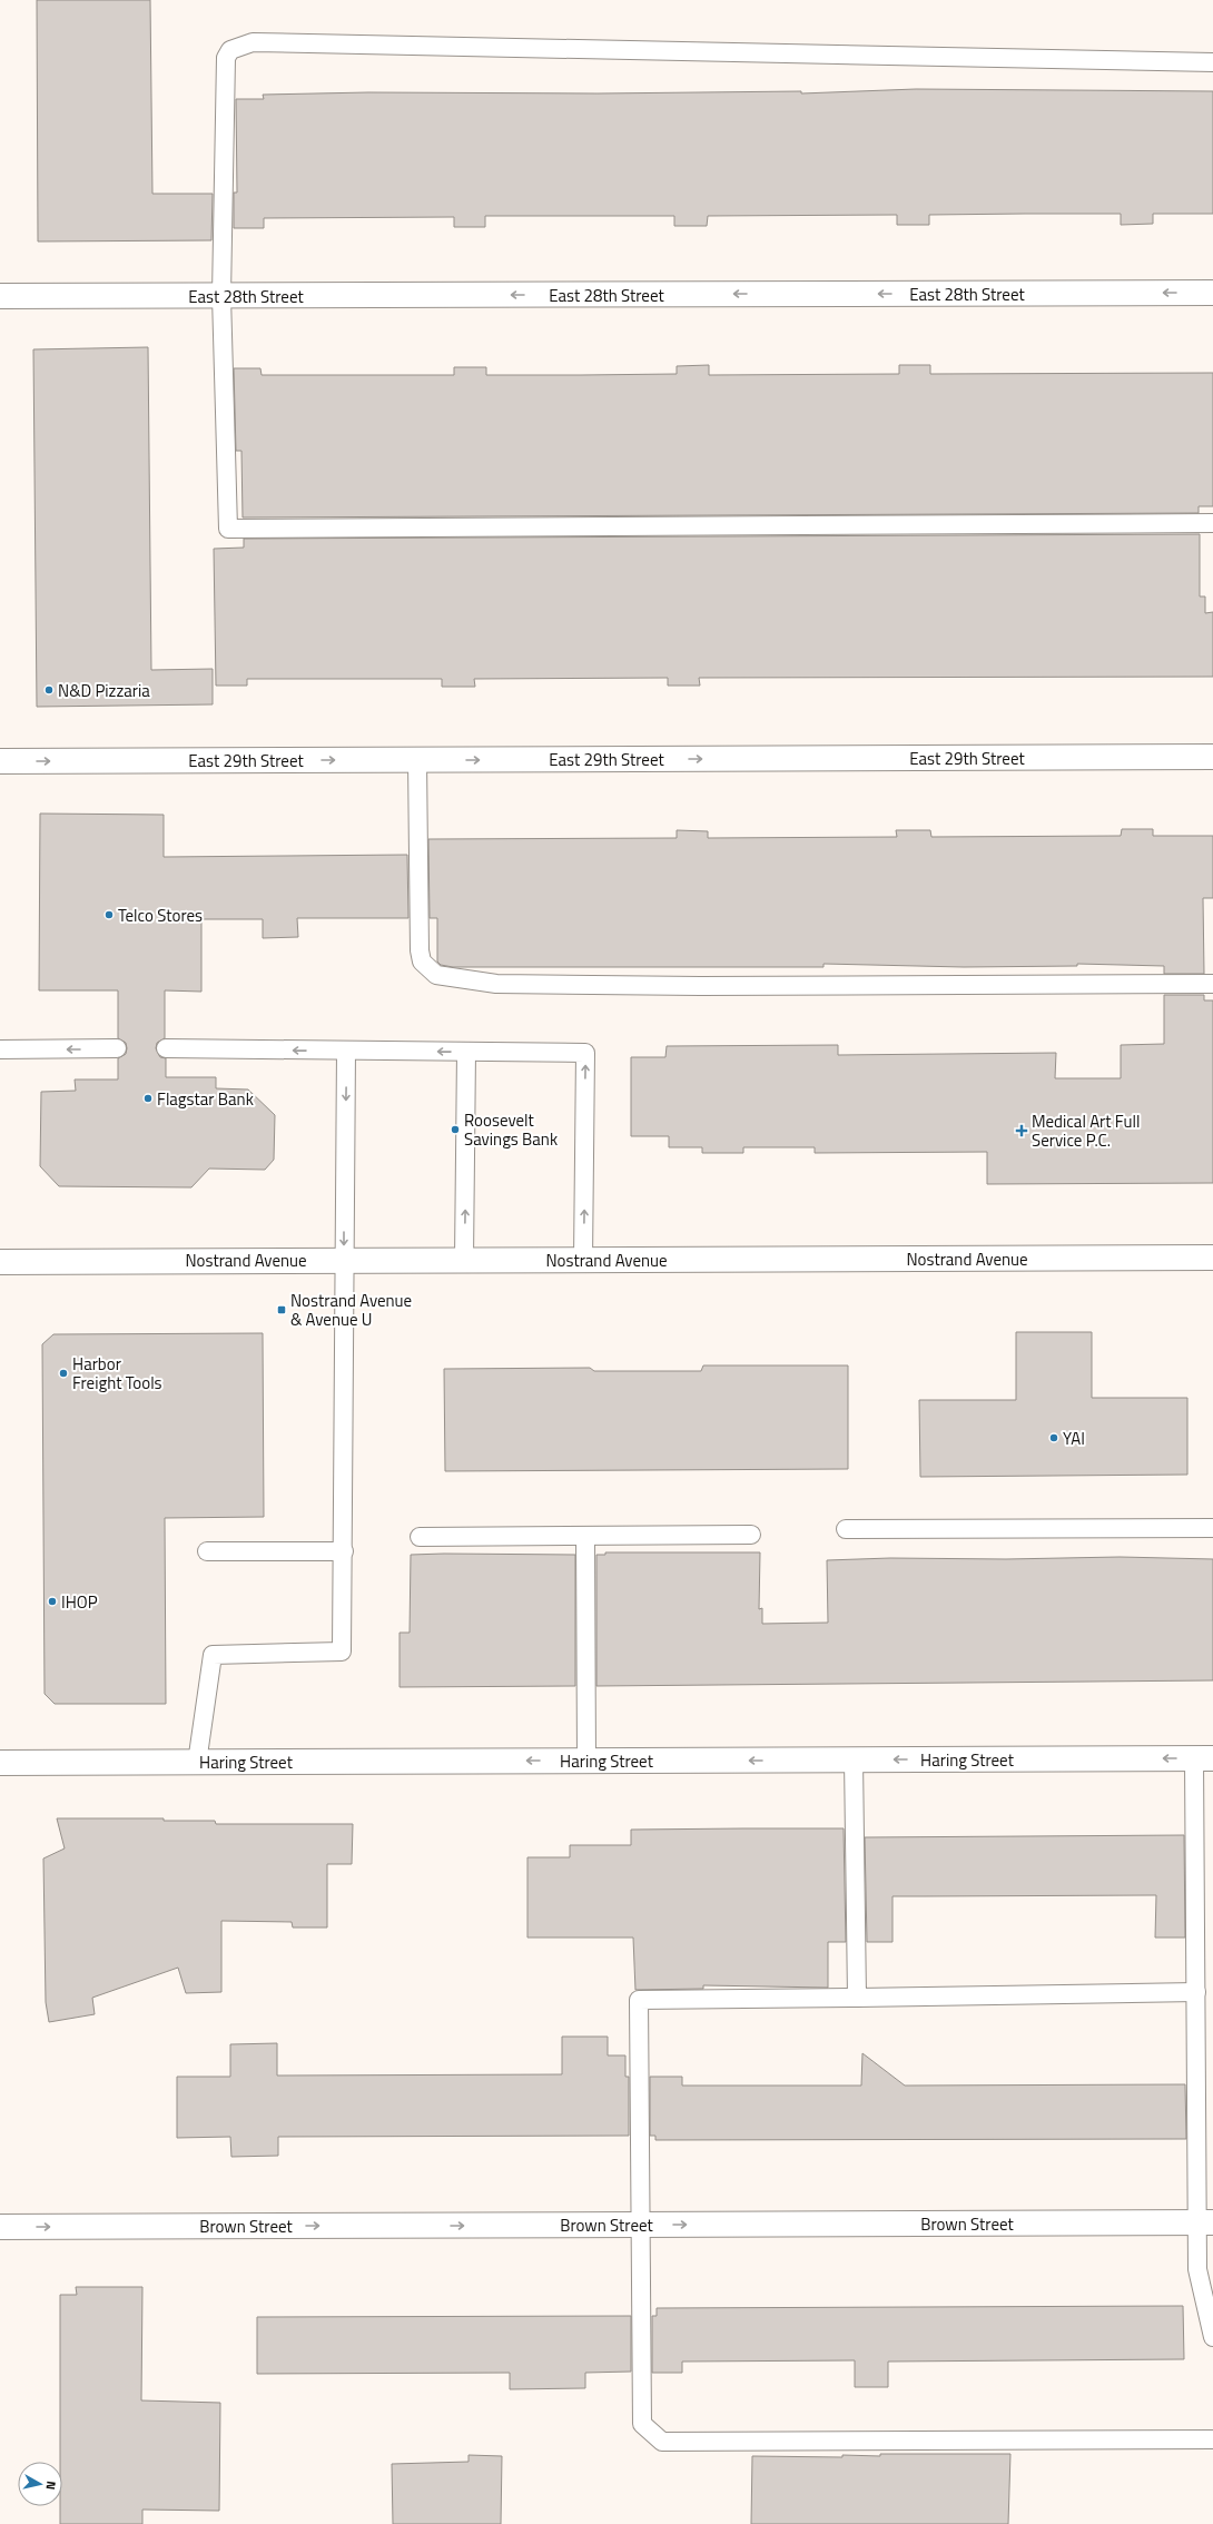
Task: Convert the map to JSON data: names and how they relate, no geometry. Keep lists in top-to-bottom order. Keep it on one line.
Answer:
{"streets":{"street":["East 28th Street","East 29th Street","Nostrand Avenue","Haring Street","Brown Street"]},"one_way":["East 28th Street","East 29th Street","Haring Street","Brown Street"],"places":{"other":["N&D Pizzaria","Telco Stores","Flagstar Bank","Roosevelt Savings Bank","Harbor Freight Tools","YAI","IHOP"],"health":["Medical Art Full Service P.C."],"transit":["Nostrand Avenue & Avenue U"]},"north":"right"}
